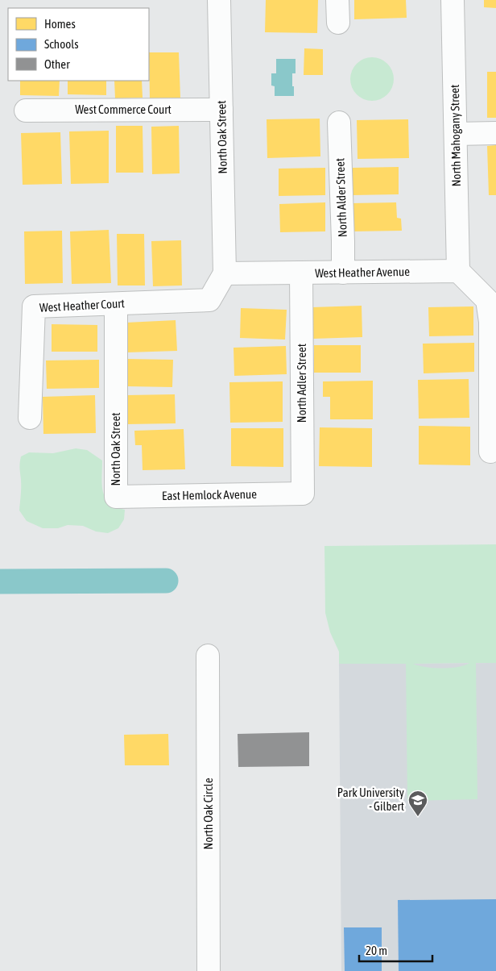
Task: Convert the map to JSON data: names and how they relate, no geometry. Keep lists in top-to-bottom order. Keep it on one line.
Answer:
{"streets":{"street":["West Commerce Court","North Mahogany Street","North Oak Street","North Alder Street","West Heather Avenue","West Heather Court","North Adler Street","East Hemlock Avenue","North Oak Circle"]},"crossings":[["West Commerce Court","North Oak Street"],["North Mahogany Street","West Heather Avenue"],["North Oak Street","West Heather Avenue"],["North Oak Street","West Heather Court"],["North Oak Street","East Hemlock Avenue"],["North Alder Street","West Heather Avenue"],["West Heather Avenue","West Heather Court"],["West Heather Avenue","North Adler Street"],["North Adler Street","East Hemlock Avenue"]],"places":{"school or university":["Park University - Gilbert"]},"legend":["Homes","Schools","Other"],"scale_bar":"20 m"}
